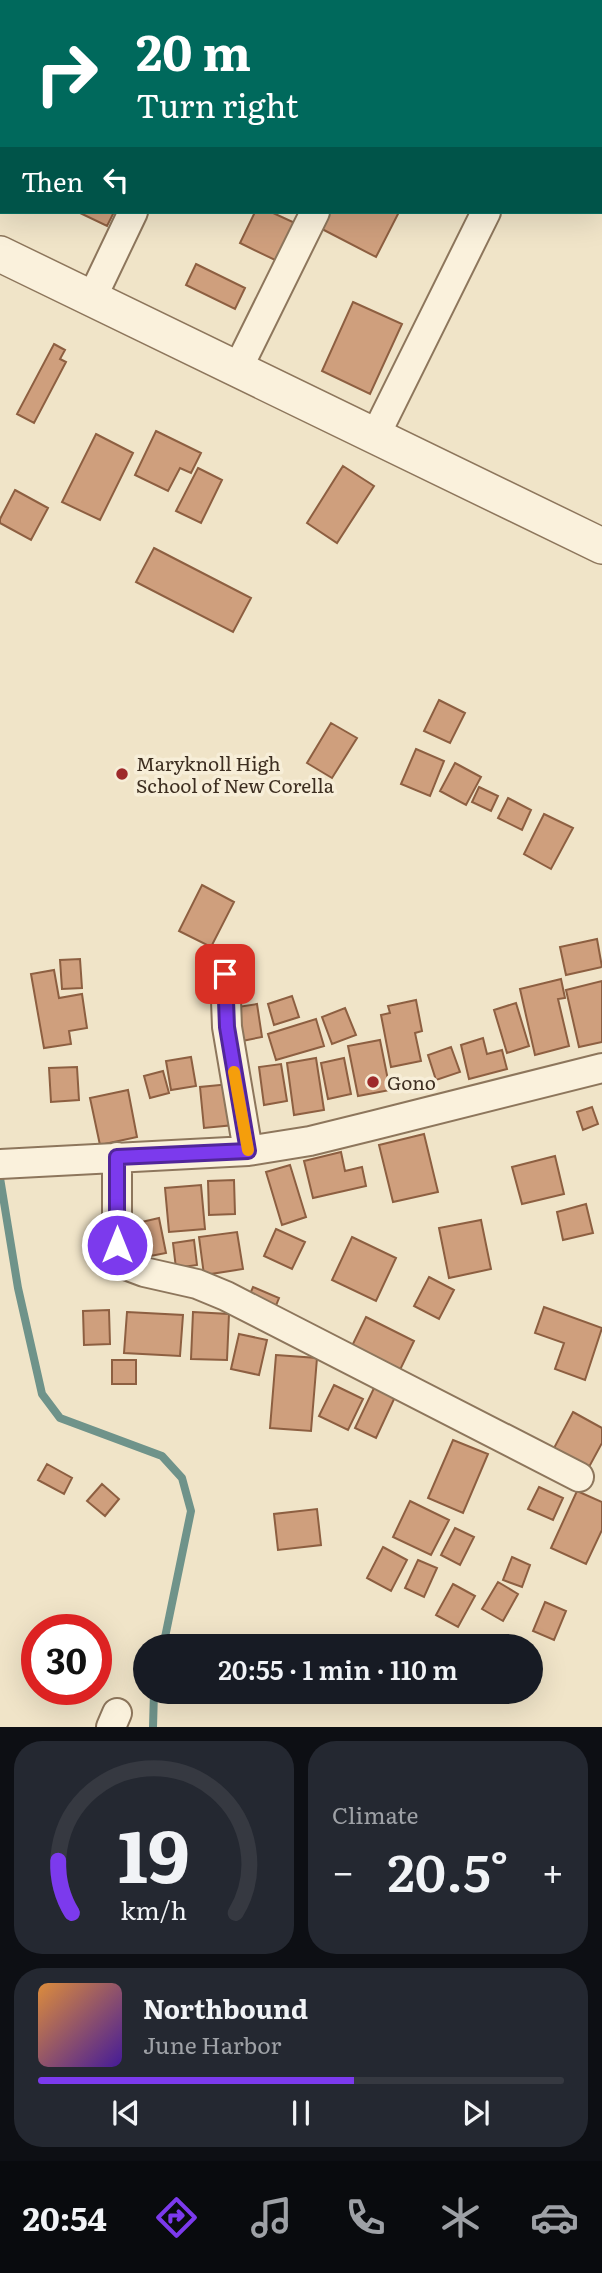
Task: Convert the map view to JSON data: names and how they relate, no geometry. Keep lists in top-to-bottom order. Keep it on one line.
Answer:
{"places":["Maryknoll High School of New Corella","Gono"],"page":{"turn":["20 m","Turn right"],"then":"Then","limit":"30","trip":"20:55 · 1 min · 110 m","tile":"Climate","heat":["−","20.5°","+"],"song":["Northbound","June Harbor"],"tabs":"20:54","gauge":["19","km/h"]}}
